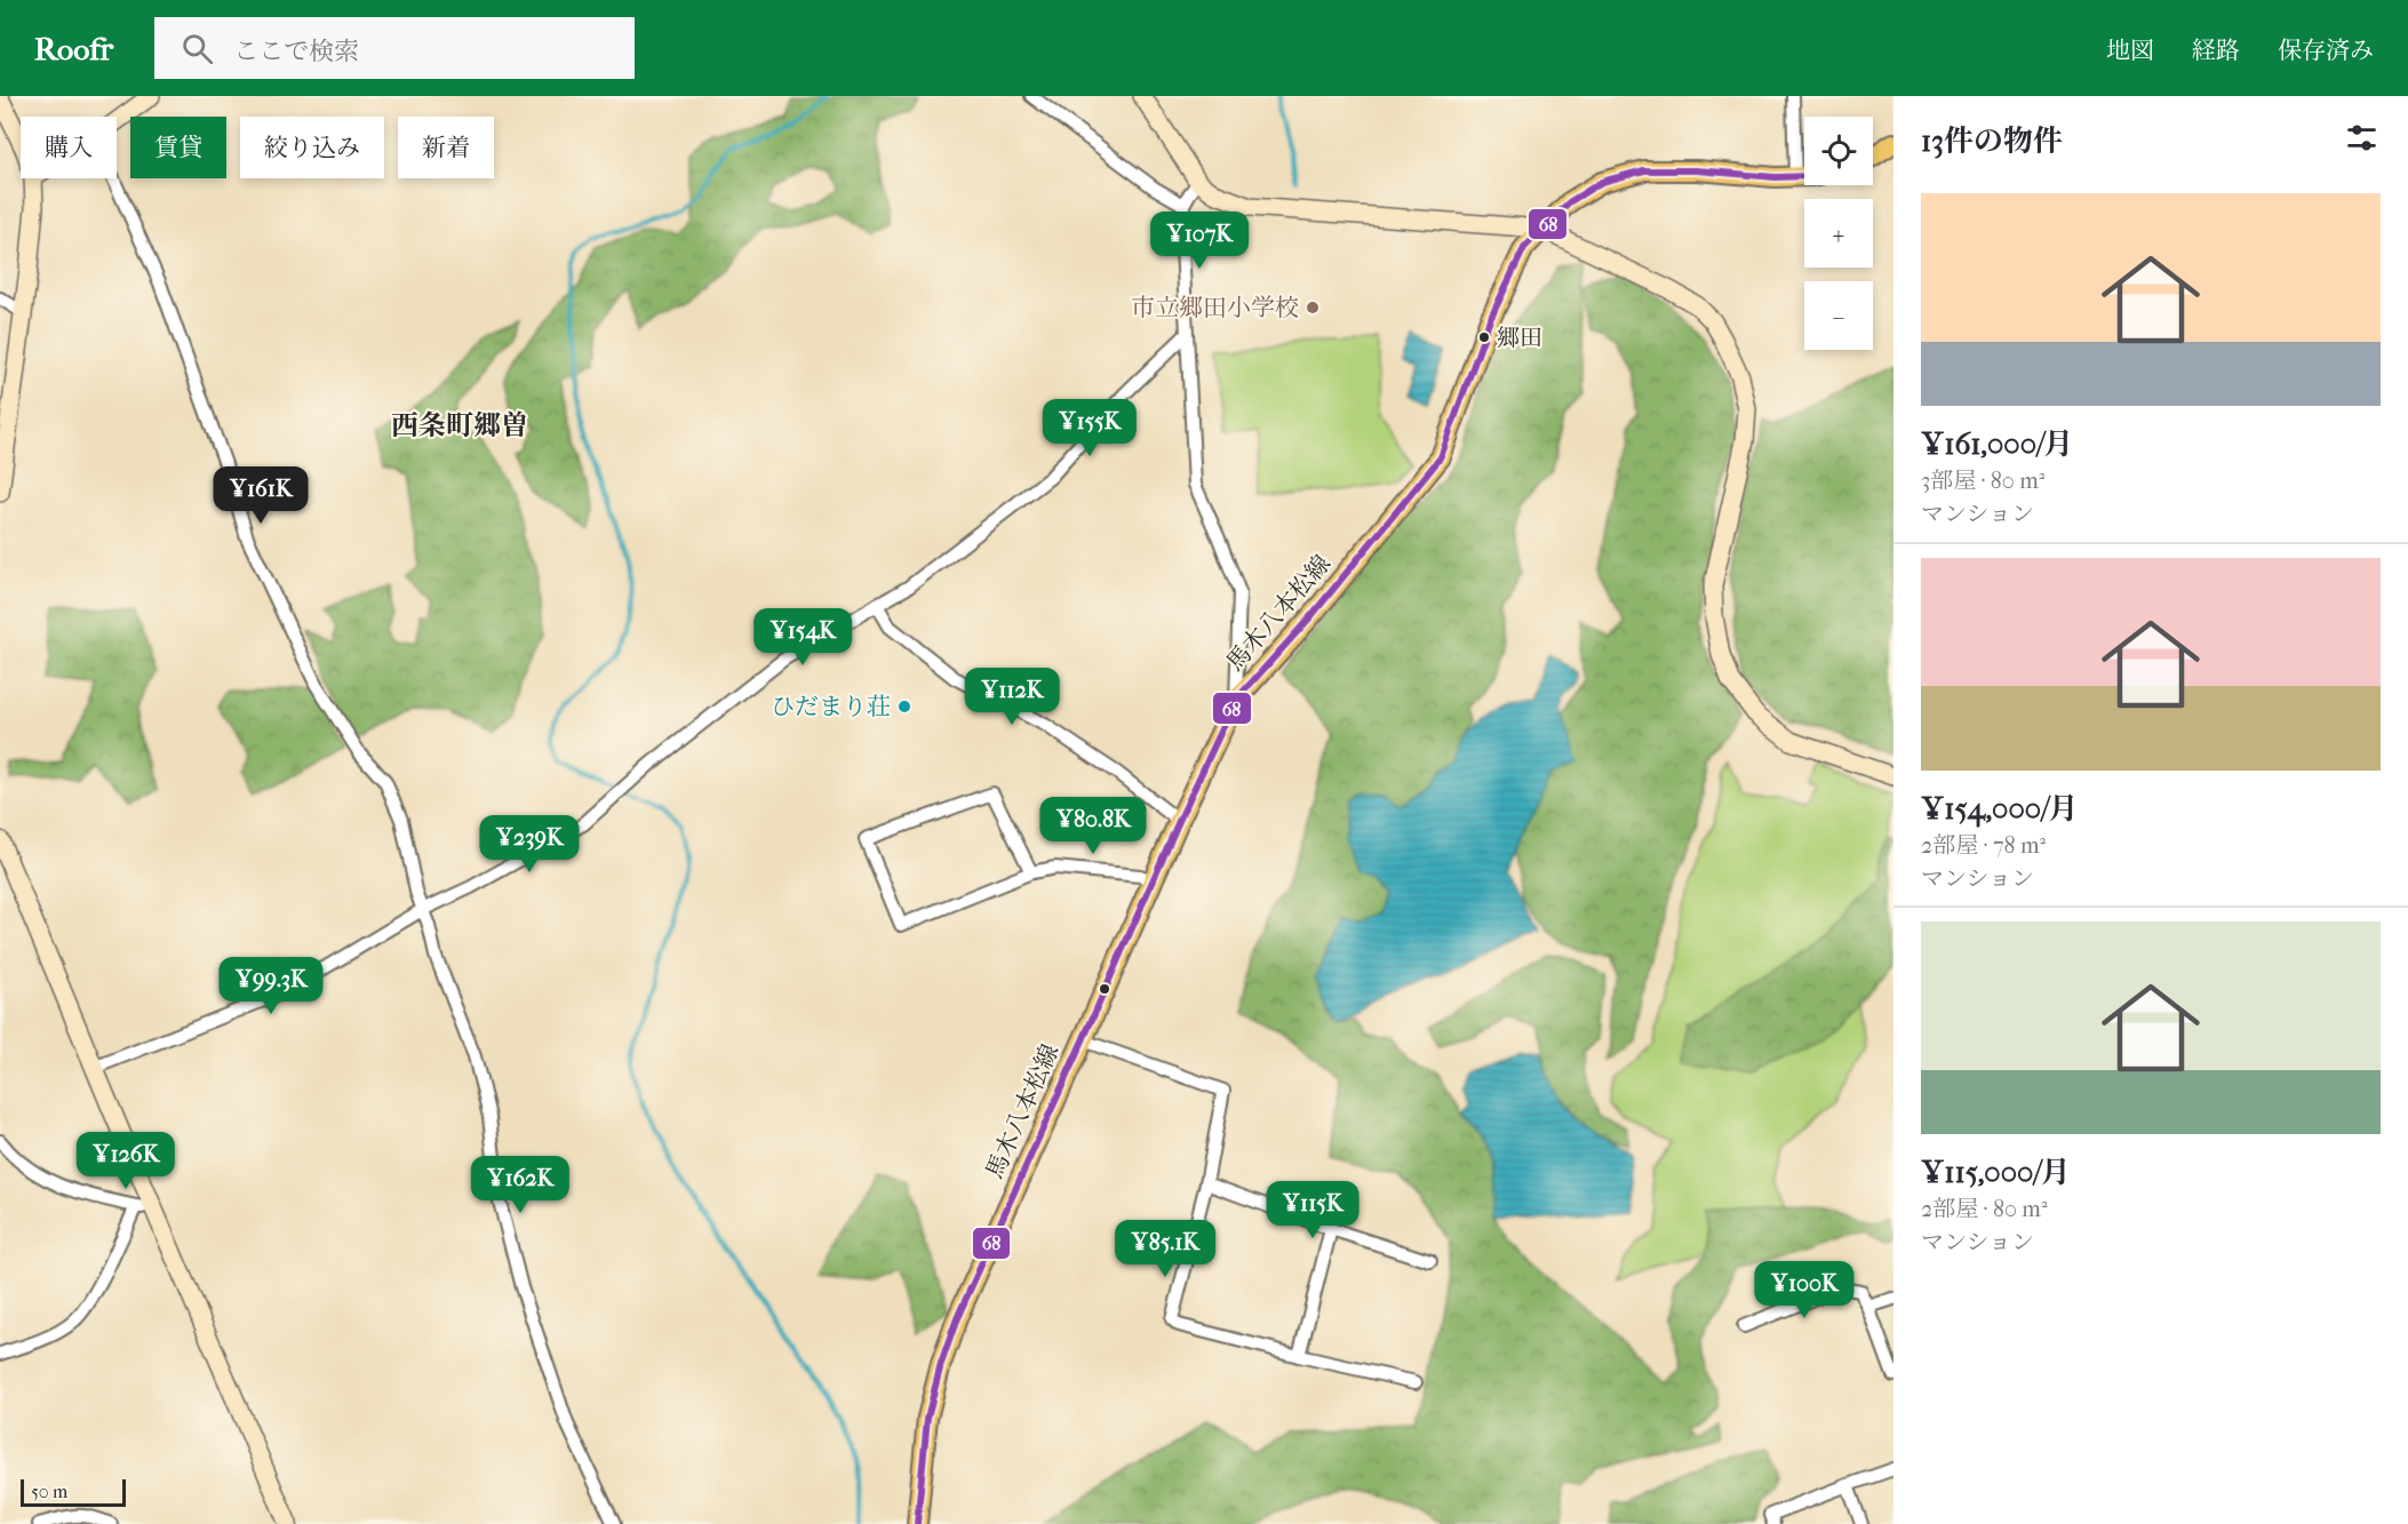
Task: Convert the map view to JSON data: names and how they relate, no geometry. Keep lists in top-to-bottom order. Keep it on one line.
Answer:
{"streets":{"main road":["馬木八本松線"]},"districts":["西条町郷曽"],"places":["市立郷田小学校","郷田","ひだまり荘"],"lines":["transit line 68"],"scale_bar":"50 m","page":{"header":"Roofr","search":"ここで検索","nav":["地図","経路","保存済み"],"heading":"13件の物件","map_buttons":["+","−"],"chip":["購入","賃貸","絞り込み","新着"],"list":[{"name":"¥161,000/月","note":"3部屋 · 80 m² · マンション"},{"name":"¥154,000/月","note":"2部屋 · 78 m² · マンション"},{"name":"¥115,000/月","note":"2部屋 · 80 m² · マンション"}],"price":["¥107K","¥155K","¥161K","¥154K","¥112K","¥80.8K","¥239K","¥99.3K","¥126K","¥162K","¥115K","¥85.1K","¥100K"],"scale":"50 m"}}
